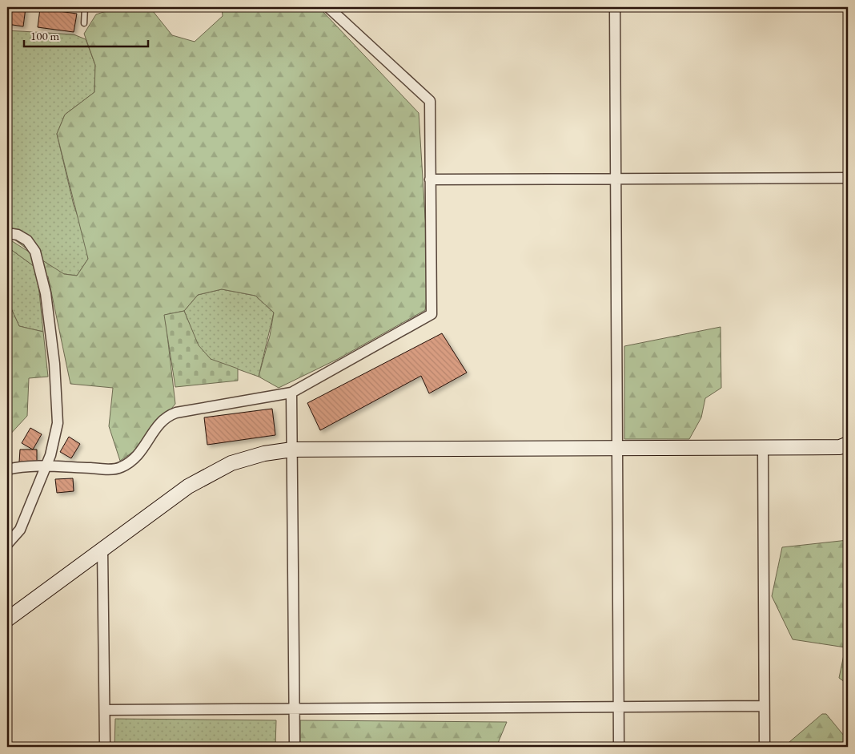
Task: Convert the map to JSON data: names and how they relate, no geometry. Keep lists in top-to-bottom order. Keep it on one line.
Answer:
{"scale_bar":"100 m"}
